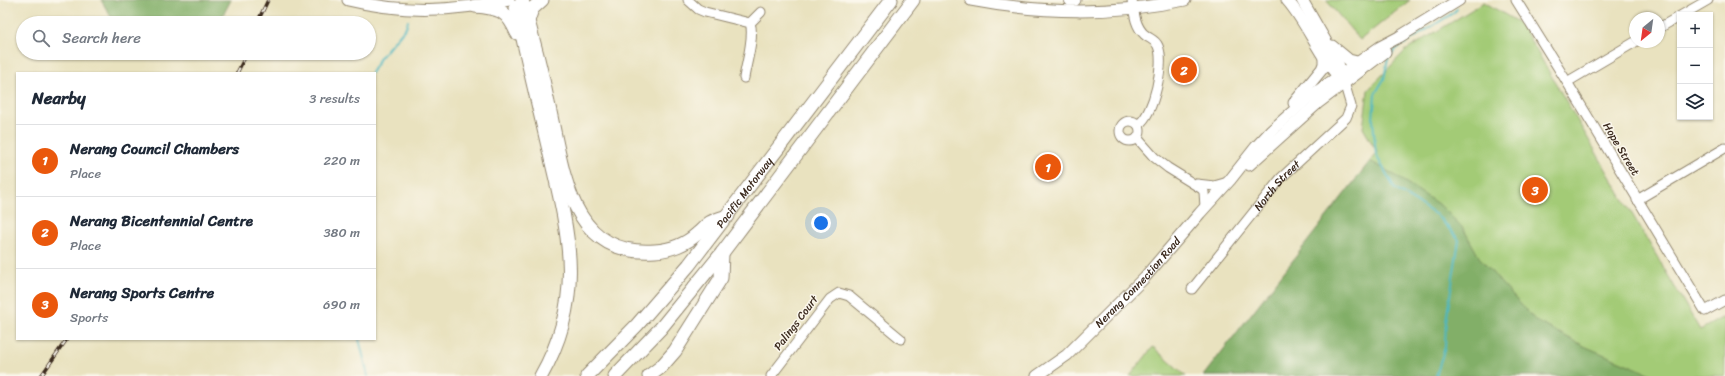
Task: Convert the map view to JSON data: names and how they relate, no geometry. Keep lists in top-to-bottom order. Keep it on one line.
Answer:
{"streets":{"highway":["Pacific Motorway"],"main road":["North Street","Nerang Connection Road"],"street":["Hope Street","Palings Court"]},"crossings":[["North Street","Nerang Connection Road"]],"north":"bottom left","page":{"map_buttons":["+","−"],"search":"Search here","pins":["2","1","3"],"heading":["Nearby","3 results"],"list":[{"mark":"1","name":"Nerang Council Chambers","note":"Place","value":"220 m"},{"mark":"2","name":"Nerang Bicentennial Centre","note":"Place","value":"380 m"},{"mark":"3","name":"Nerang Sports Centre","note":"Sports","value":"690 m"}]}}
